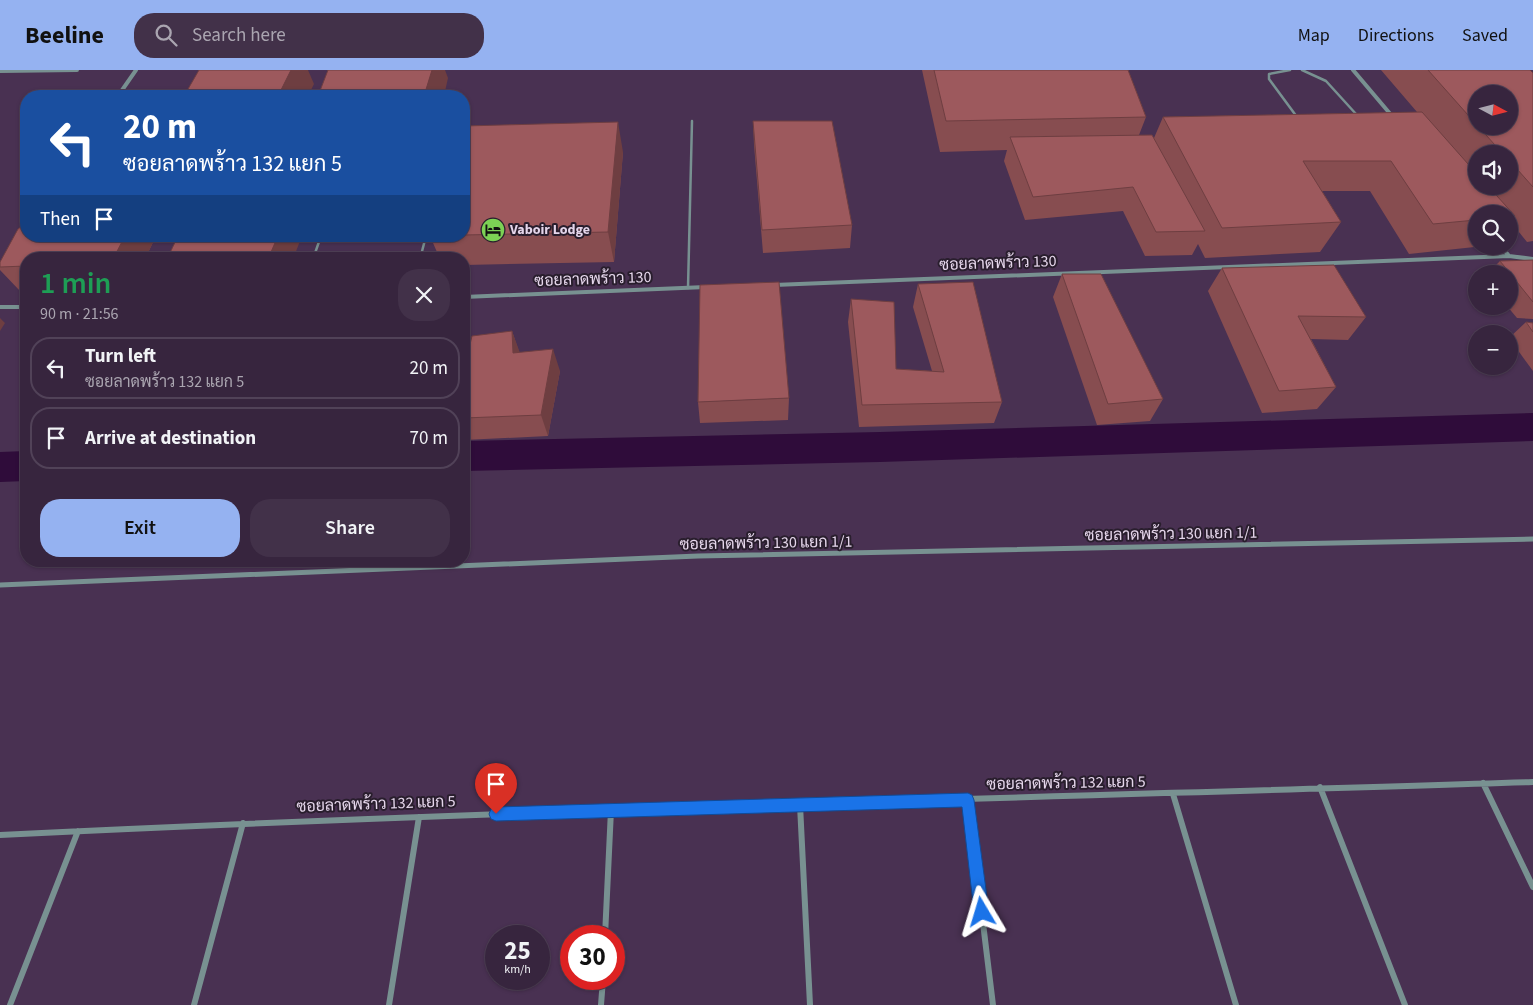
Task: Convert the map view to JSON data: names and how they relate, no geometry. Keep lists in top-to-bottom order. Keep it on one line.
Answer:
{"streets":{"street":["ซอยลาดพร้าว 130","ซอยลาดพร้าว 130 แยก 1/1","ซอยลาดพร้าว 132 แยก 5"]},"places":{"hotel":["Vaboir Lodge"]},"north":"right","page":{"header":"Beeline","search":"Search here","nav":["Map","Directions","Saved"],"map_buttons":["+","−"],"turn":["20 m","ซอยลาดพร้าว 132 แยก 5"],"then":"Then","heading":["1 min","90 m · 21:56"],"list":[{"name":"Turn left","note":"ซอยลาดพร้าว 132 แยก 5","value":"20 m"},{"name":"Arrive at destination","value":"70 m"}],"buttons":["Exit","Share"],"speed":"25 km/h","limit":"30"}}
